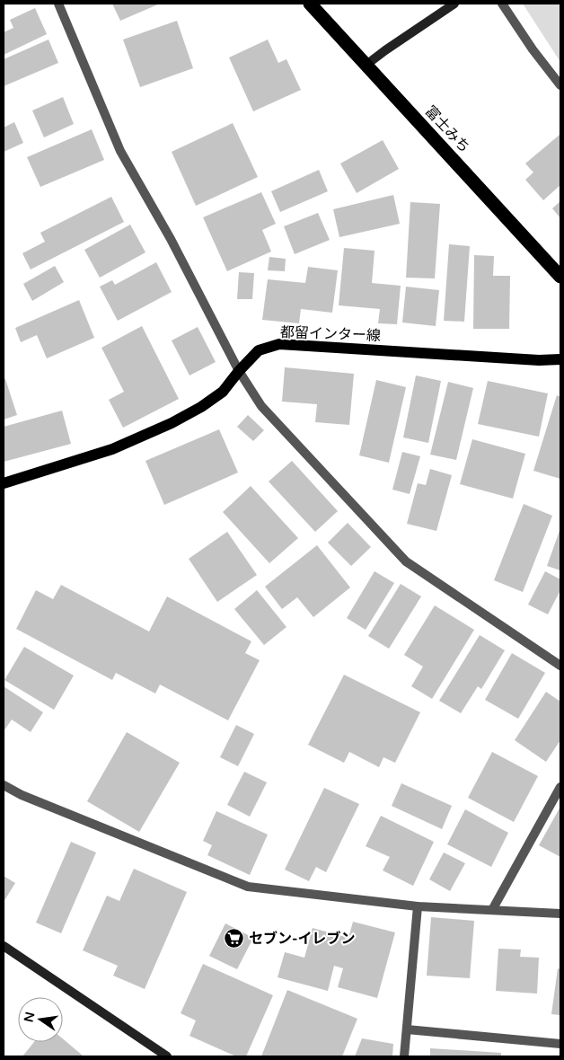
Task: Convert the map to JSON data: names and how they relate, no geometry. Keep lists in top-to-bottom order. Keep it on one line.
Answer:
{"streets":{"highway":["富士みち"],"main road":["都留インター線"]},"places":{"supermarket":["セブン-イレブン"]},"north":"left"}
